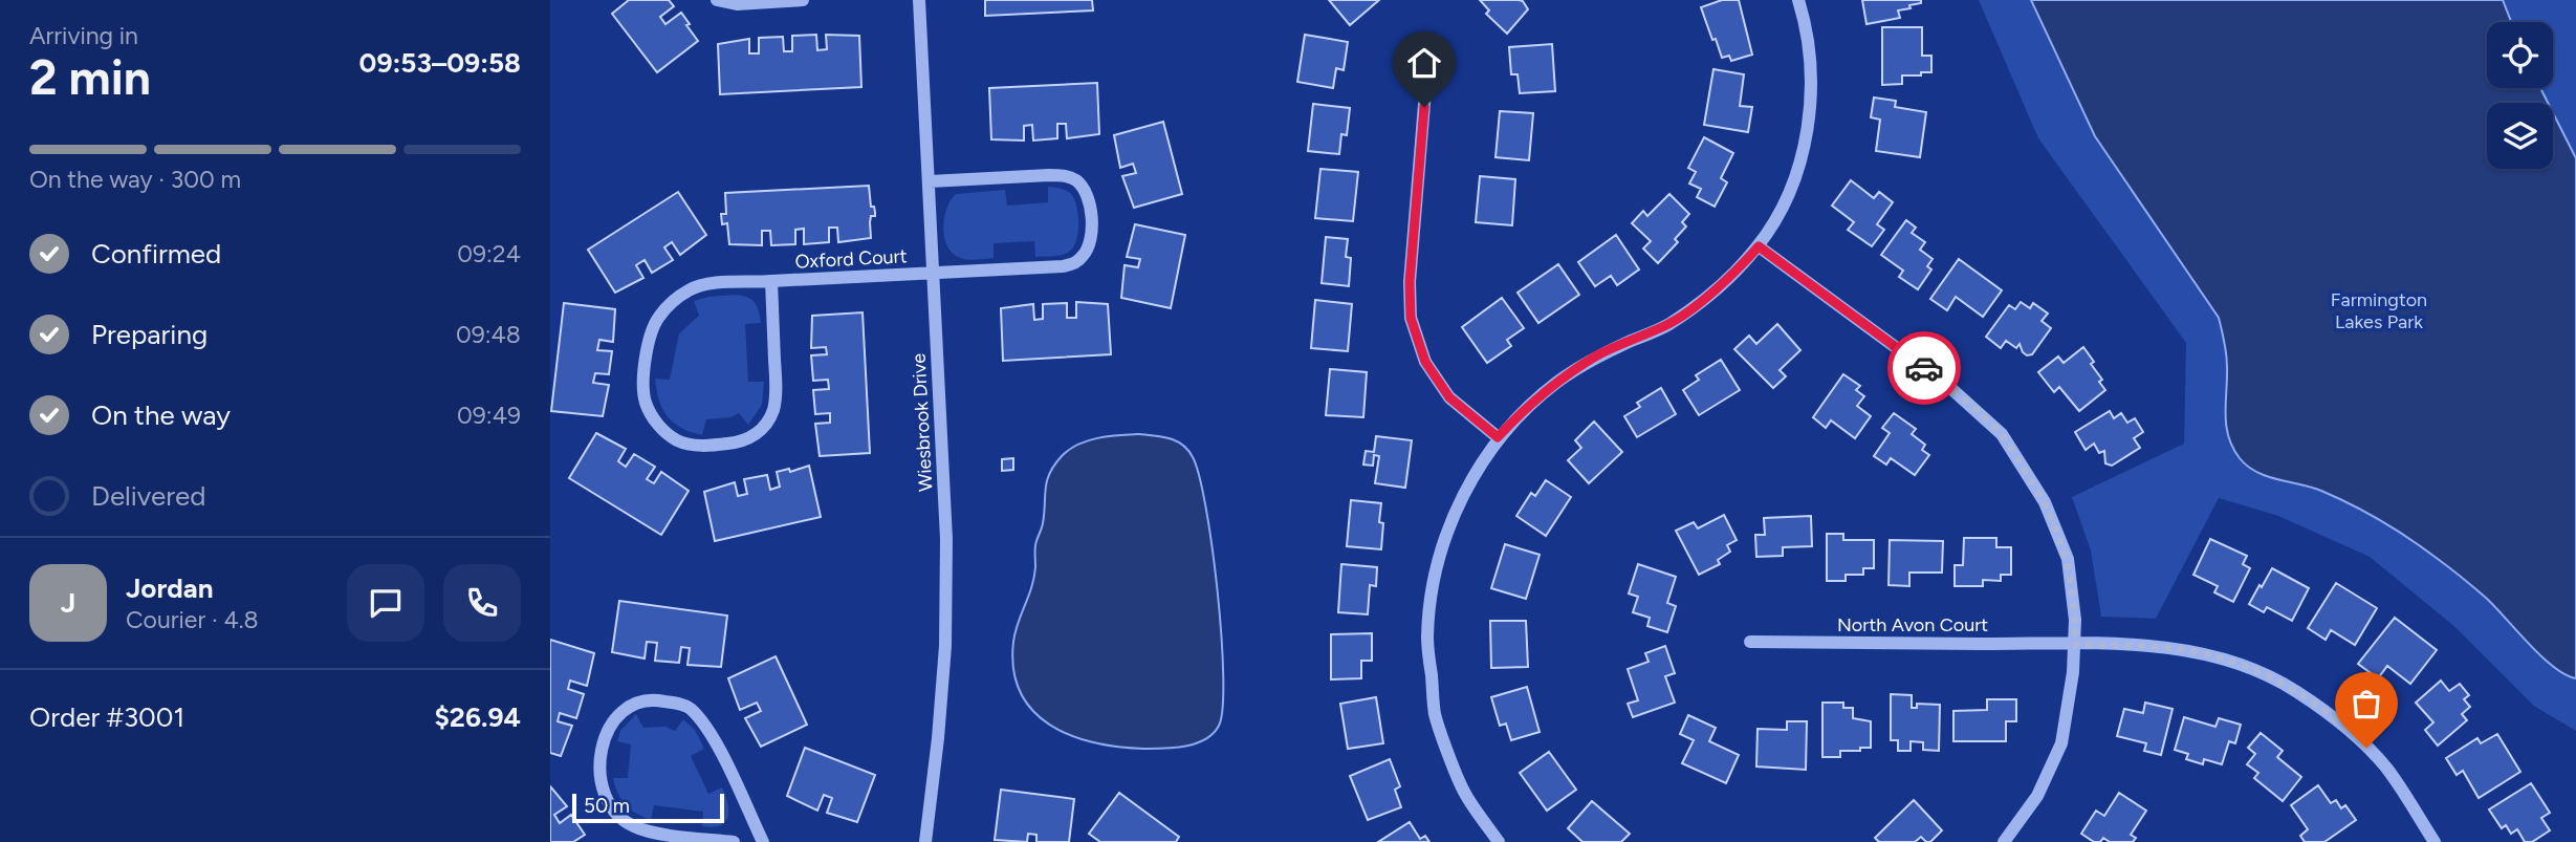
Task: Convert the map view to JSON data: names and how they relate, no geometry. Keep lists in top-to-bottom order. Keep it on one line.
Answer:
{"streets":{"street":["Oxford Court","Wiesbrook Drive","North Avon Court"]},"crossings":[["Oxford Court","Wiesbrook Drive"]],"parks":["Farmington Lakes Park"],"scale_bar":"50 m","page":{"heading":["2 min","Arriving in","09:53–09:58"],"panel":["Jordan","Courier · 4.8","Order #3001","$26.94"],"bar":"On the way · 300 m","list":[["Confirmed","09:24"],["Preparing","09:48"],["On the way","09:49"],"Delivered"],"round":"J","scale":"50 m"}}
